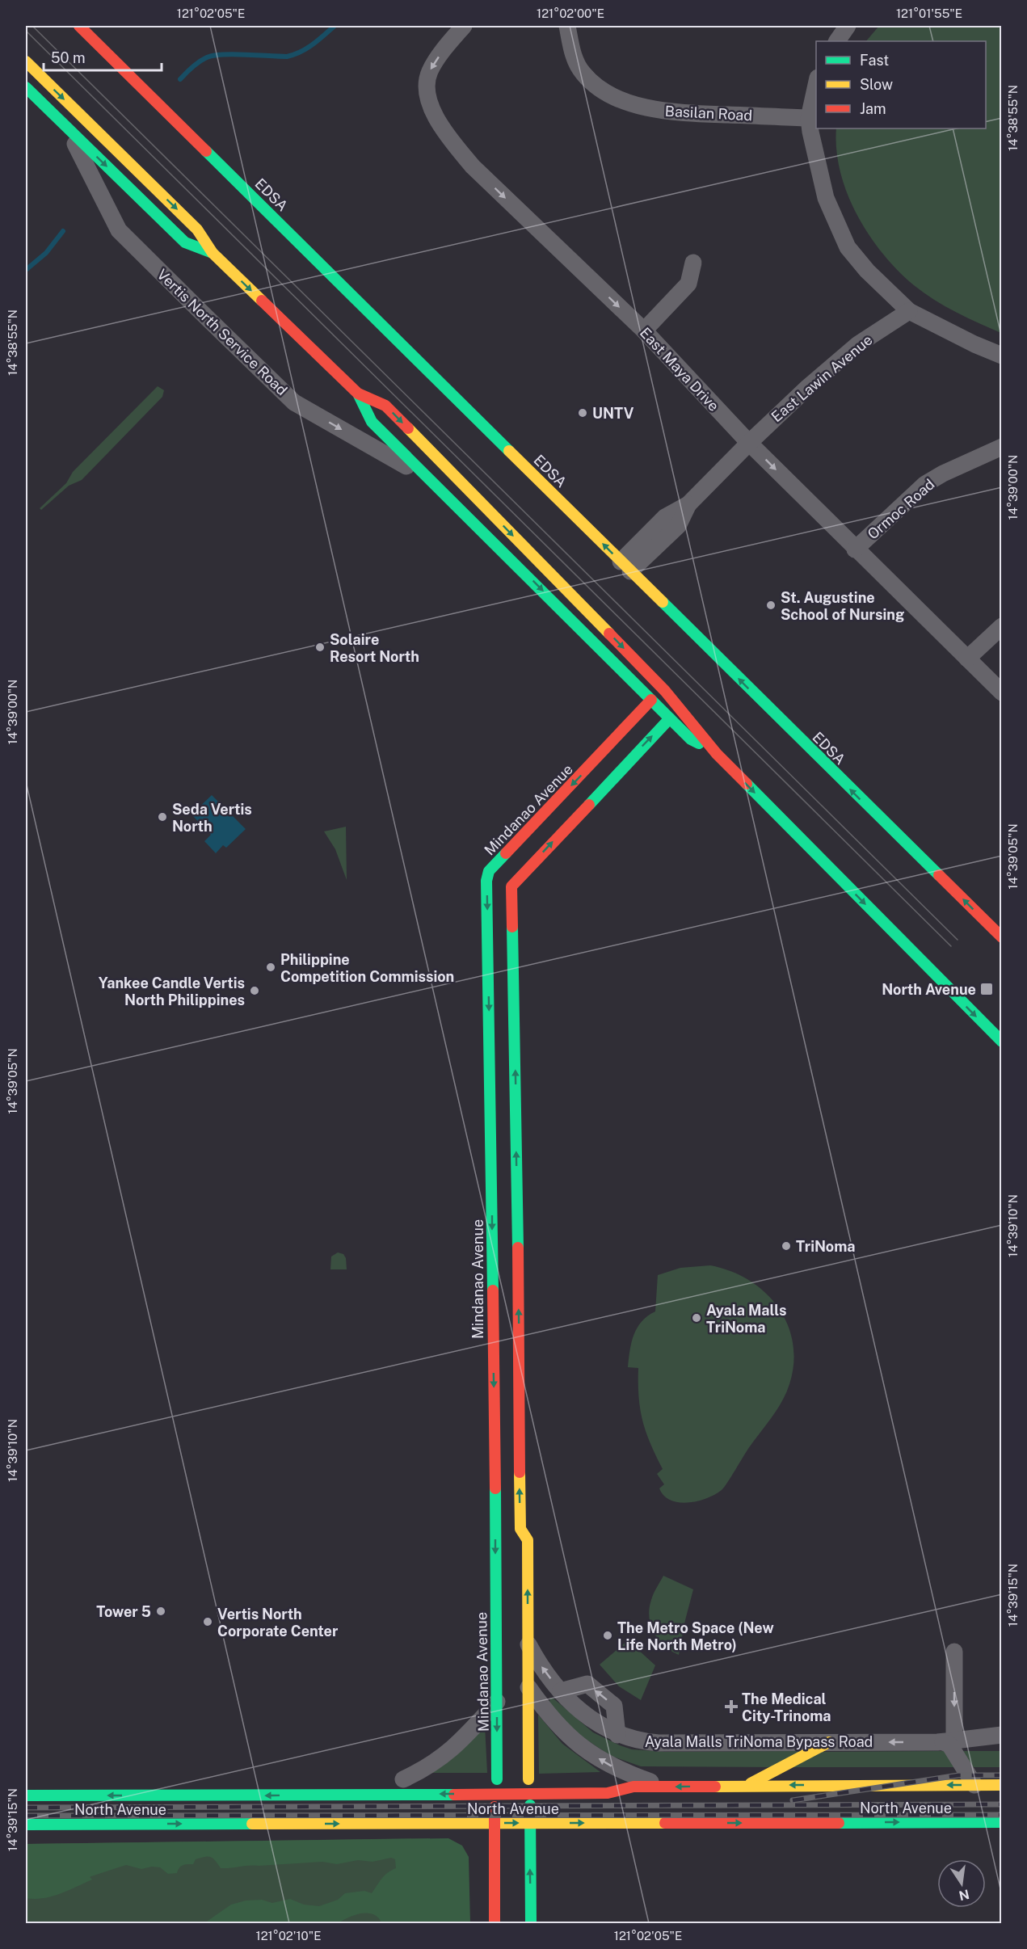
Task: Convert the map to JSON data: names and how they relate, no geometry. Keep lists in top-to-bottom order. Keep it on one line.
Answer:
{"streets":{"main road":["EDSA","Mindanao Avenue","North Avenue"],"street":["Basilan Road","Vertis North Service Road","East Maya Drive","East Lawin Avenue","Ormoc Road","Ayala Malls TriNoma Bypass Road"]},"crossings":[["EDSA","East Lawin Avenue"],["East Maya Drive","East Lawin Avenue"],["East Maya Drive","Ormoc Road"],["Mindanao Avenue","North Avenue"]],"one_way":["Vertis North Service Road","East Maya Drive"],"places":{"other":["UNTV","St. Augustine School of Nursing","Solaire Resort North","Seda Vertis North","Philippine Competition Commission","Yankee Candle Vertis North Philippines","TriNoma","Ayala Malls TriNoma","Tower 5","Vertis North Corporate Center","The Metro Space (New Life North Metro)"],"transit":["North Avenue"],"health":["The Medical City-Trinoma"]},"legend":["Fast","Slow","Jam"],"scale_bar":"50 m","north":"bottom","coordinates":["121°02'05\"E","121°02'00\"E","121°01'55\"E","14°38'55\"N","14°39'00\"N","14°39'05\"N","14°39'10\"N","14°39'15\"N","121°02'10\"E"]}
